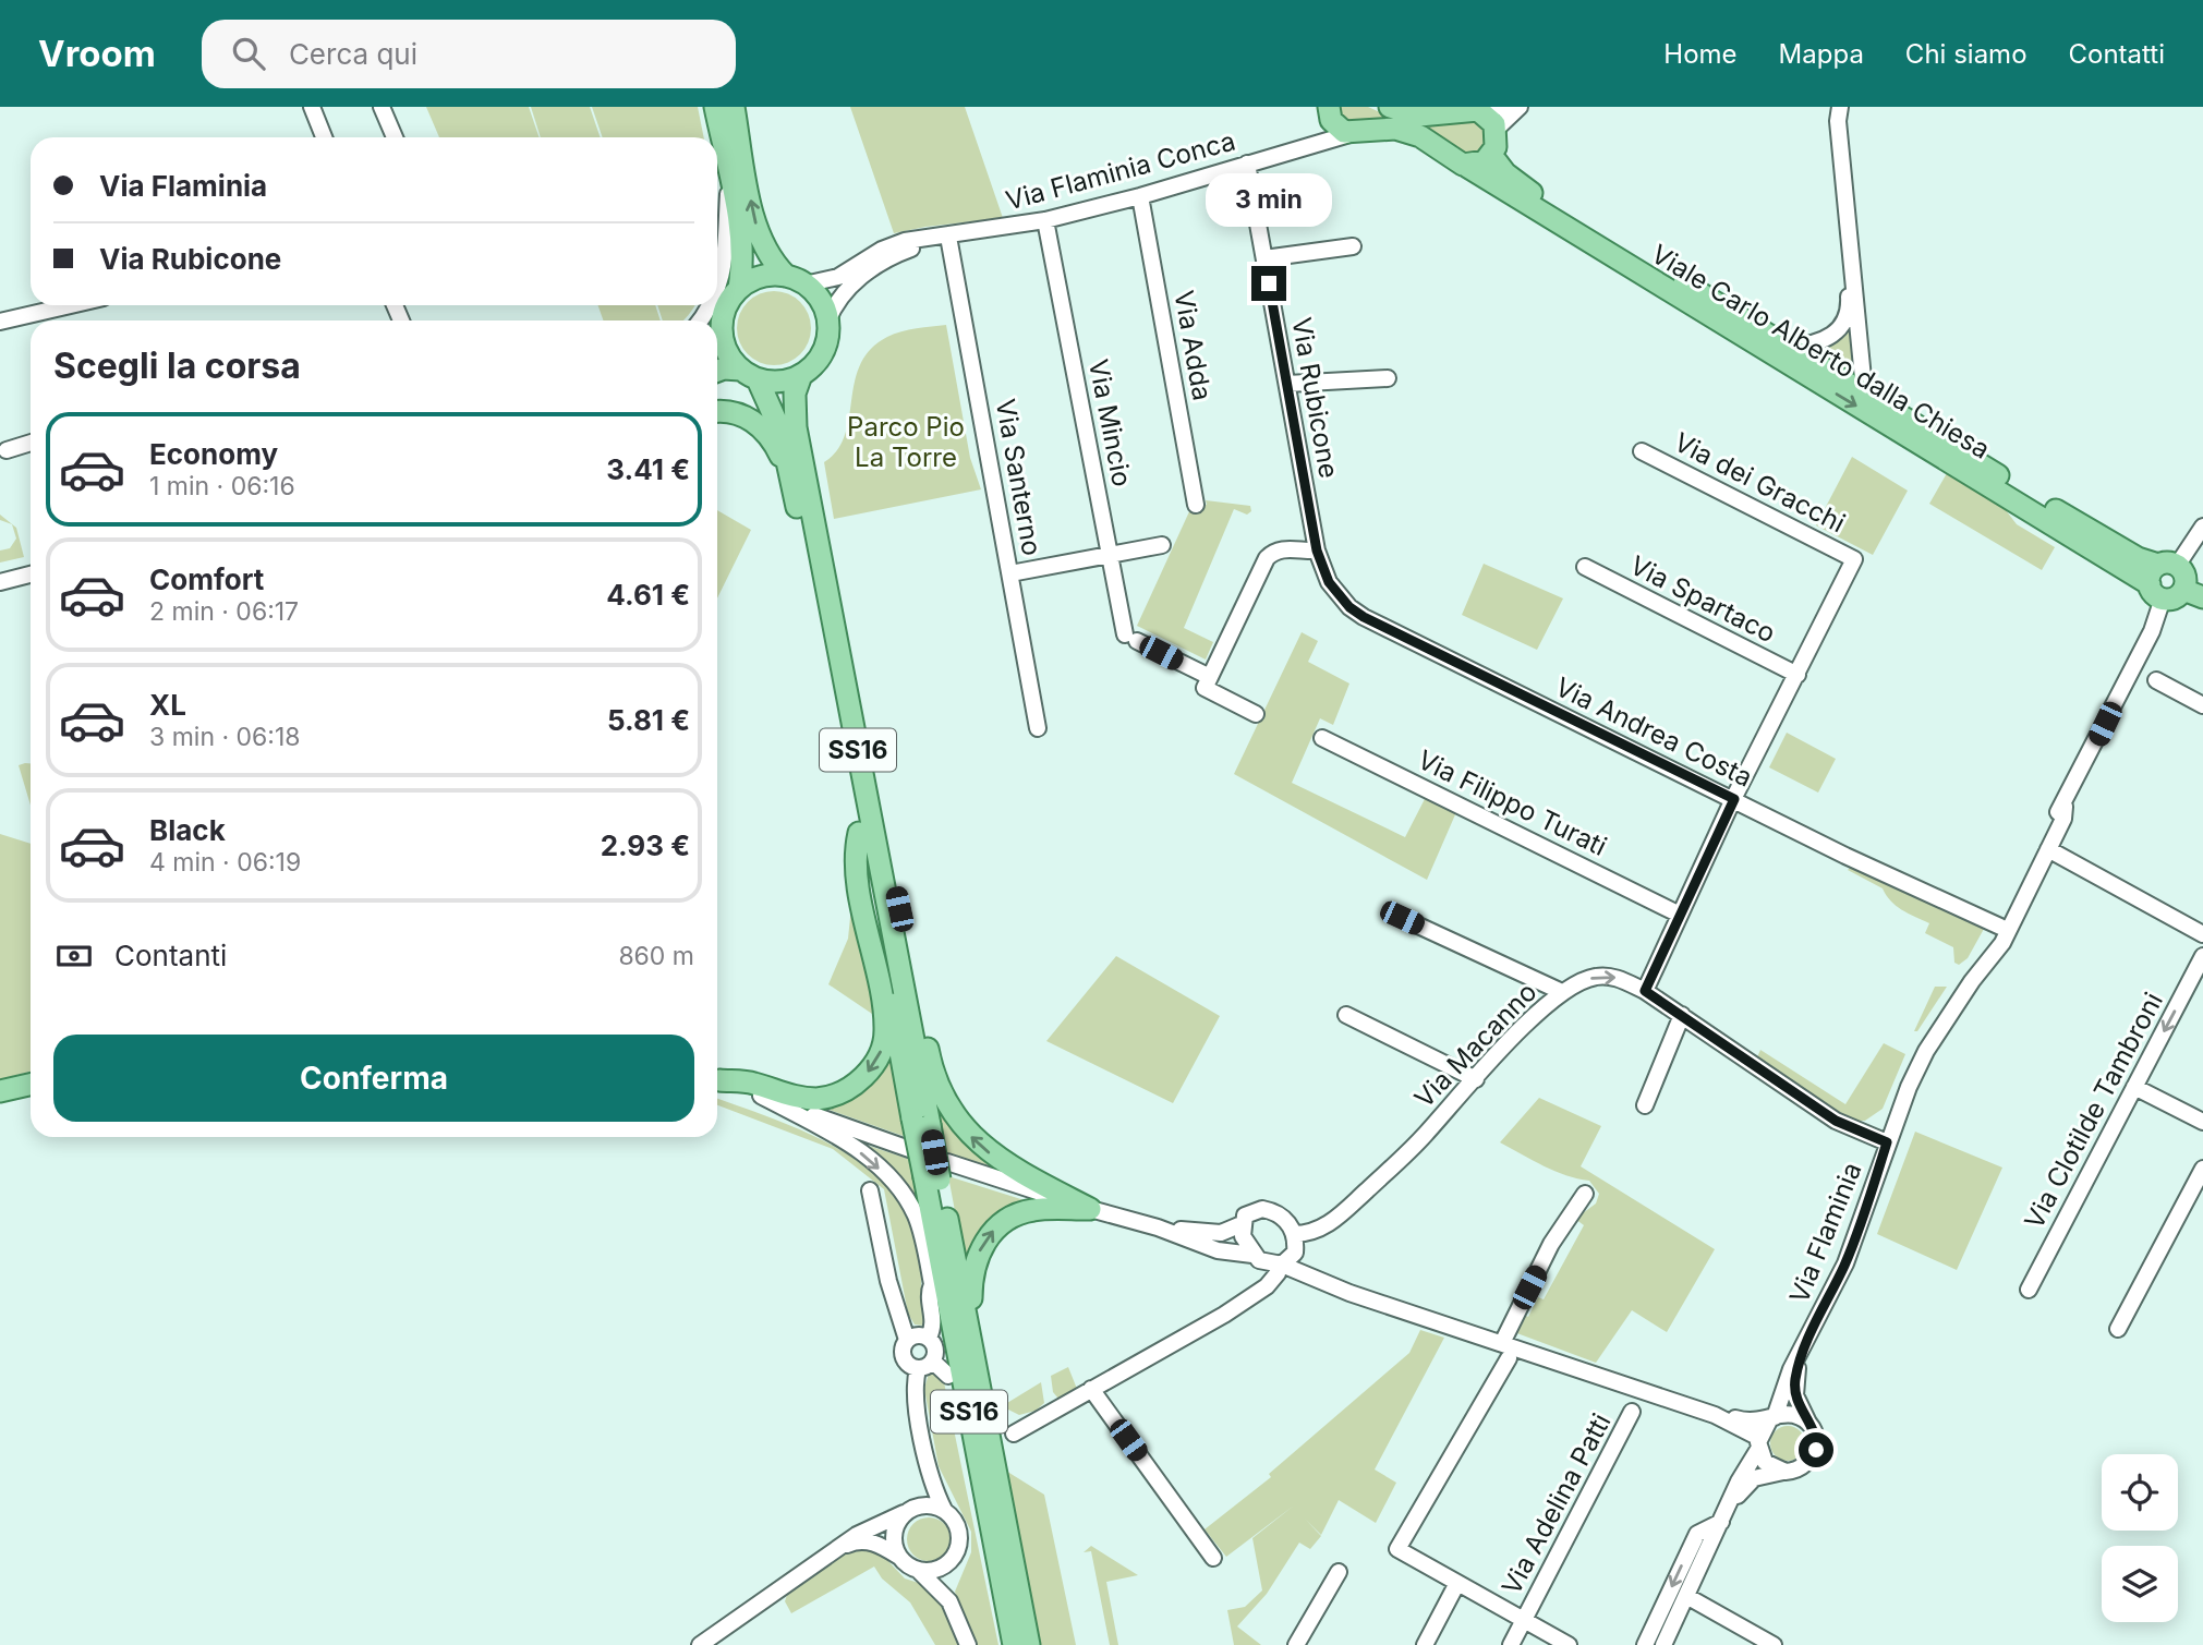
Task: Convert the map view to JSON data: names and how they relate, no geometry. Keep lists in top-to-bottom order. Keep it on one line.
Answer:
{"streets":{"main road":["Viale Carlo Alberto dalla Chiesa","SS16"],"street":["Via Flaminia Conca","Via Adda","Via Rubicone","Via Mincio","Via Santerno","Via dei Gracchi","Via Spartaco","Via Andrea Costa","Via Filippo Turati","Via Macanno","Via Clotilde Tambroni","Via Flaminia","Via Adelina Patti"]},"crossings":[["Via Flaminia Conca","Via Adda"],["Via Flaminia Conca","Viale Carlo Alberto dalla Chiesa"],["Via Flaminia Conca","Via Rubicone"],["Via Flaminia Conca","Via Mincio"],["Via Flaminia Conca","Via Santerno"],["Via Flaminia Conca","SS16"],["Viale Carlo Alberto dalla Chiesa","Via Flaminia"],["Via Rubicone","Via Andrea Costa"],["Via dei Gracchi","Via Spartaco"],["Via Andrea Costa","Via Flaminia"],["Via Macanno","Via Flaminia"]],"one_way":["Via Clotilde Tambroni"],"parks":["Parco Pio La Torre"],"page":{"header":"Vroom","search":"Cerca qui","nav":["Home","Mappa","Chi siamo","Contatti"],"banner":["Via Flaminia","Via Rubicone"],"bubble":"3 min","heading":"Scegli la corsa","list":[{"name":"Economy","note":"1 min · 06:16","value":"3.41 €"},{"name":"Comfort","note":"2 min · 06:17","value":"4.61 €"},{"name":"XL","note":"3 min · 06:18","value":"5.81 €"},{"name":"Black","note":"4 min · 06:19","value":"2.93 €"}],"pay":["Contanti","860 m"],"buttons":"Conferma"}}
